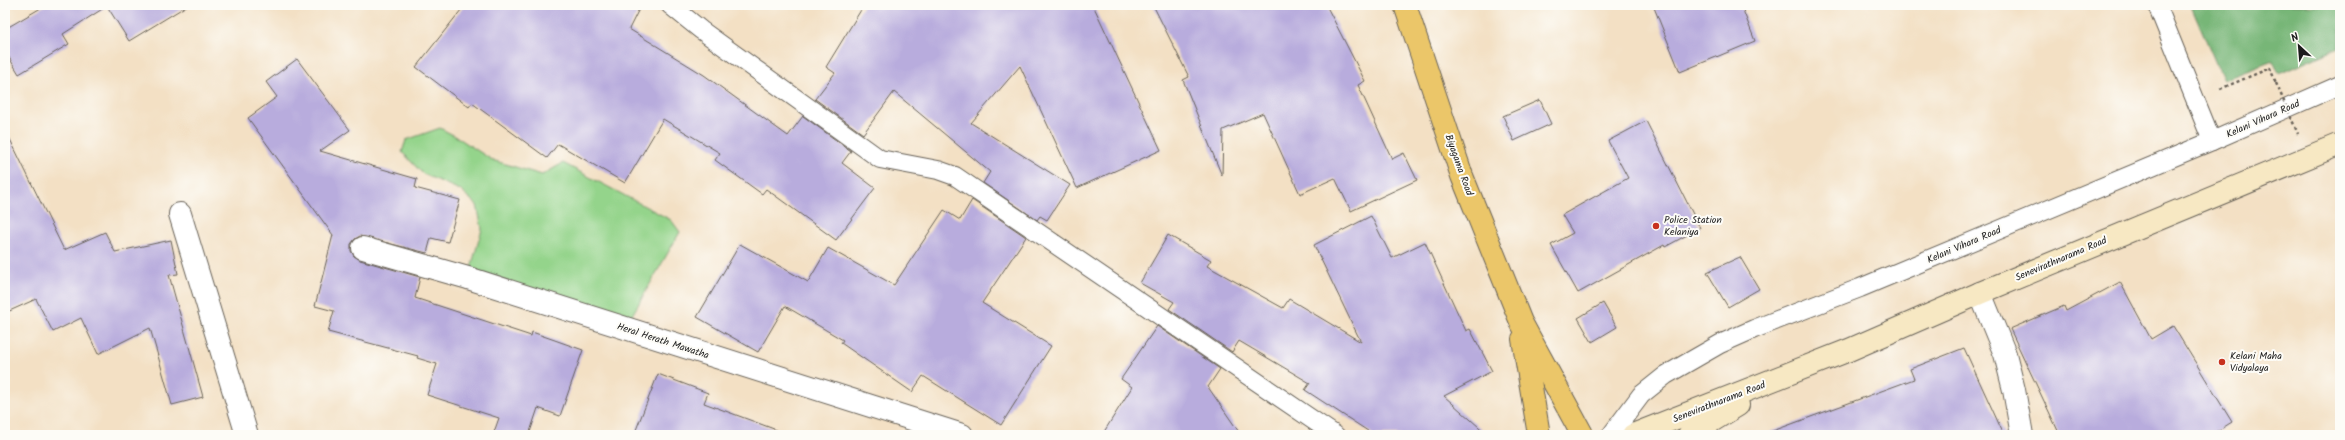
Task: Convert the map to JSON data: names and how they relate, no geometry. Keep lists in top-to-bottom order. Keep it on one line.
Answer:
{"streets":{"main road":["Biyagama Road"],"street":["Senevirathnarama Road","Heral Herath Mawatha"],"lane":["Kelani Vihara Road"]},"places":["Police Station Kelaniya","Kelani Maha Vidyalaya"],"north":"top left"}
